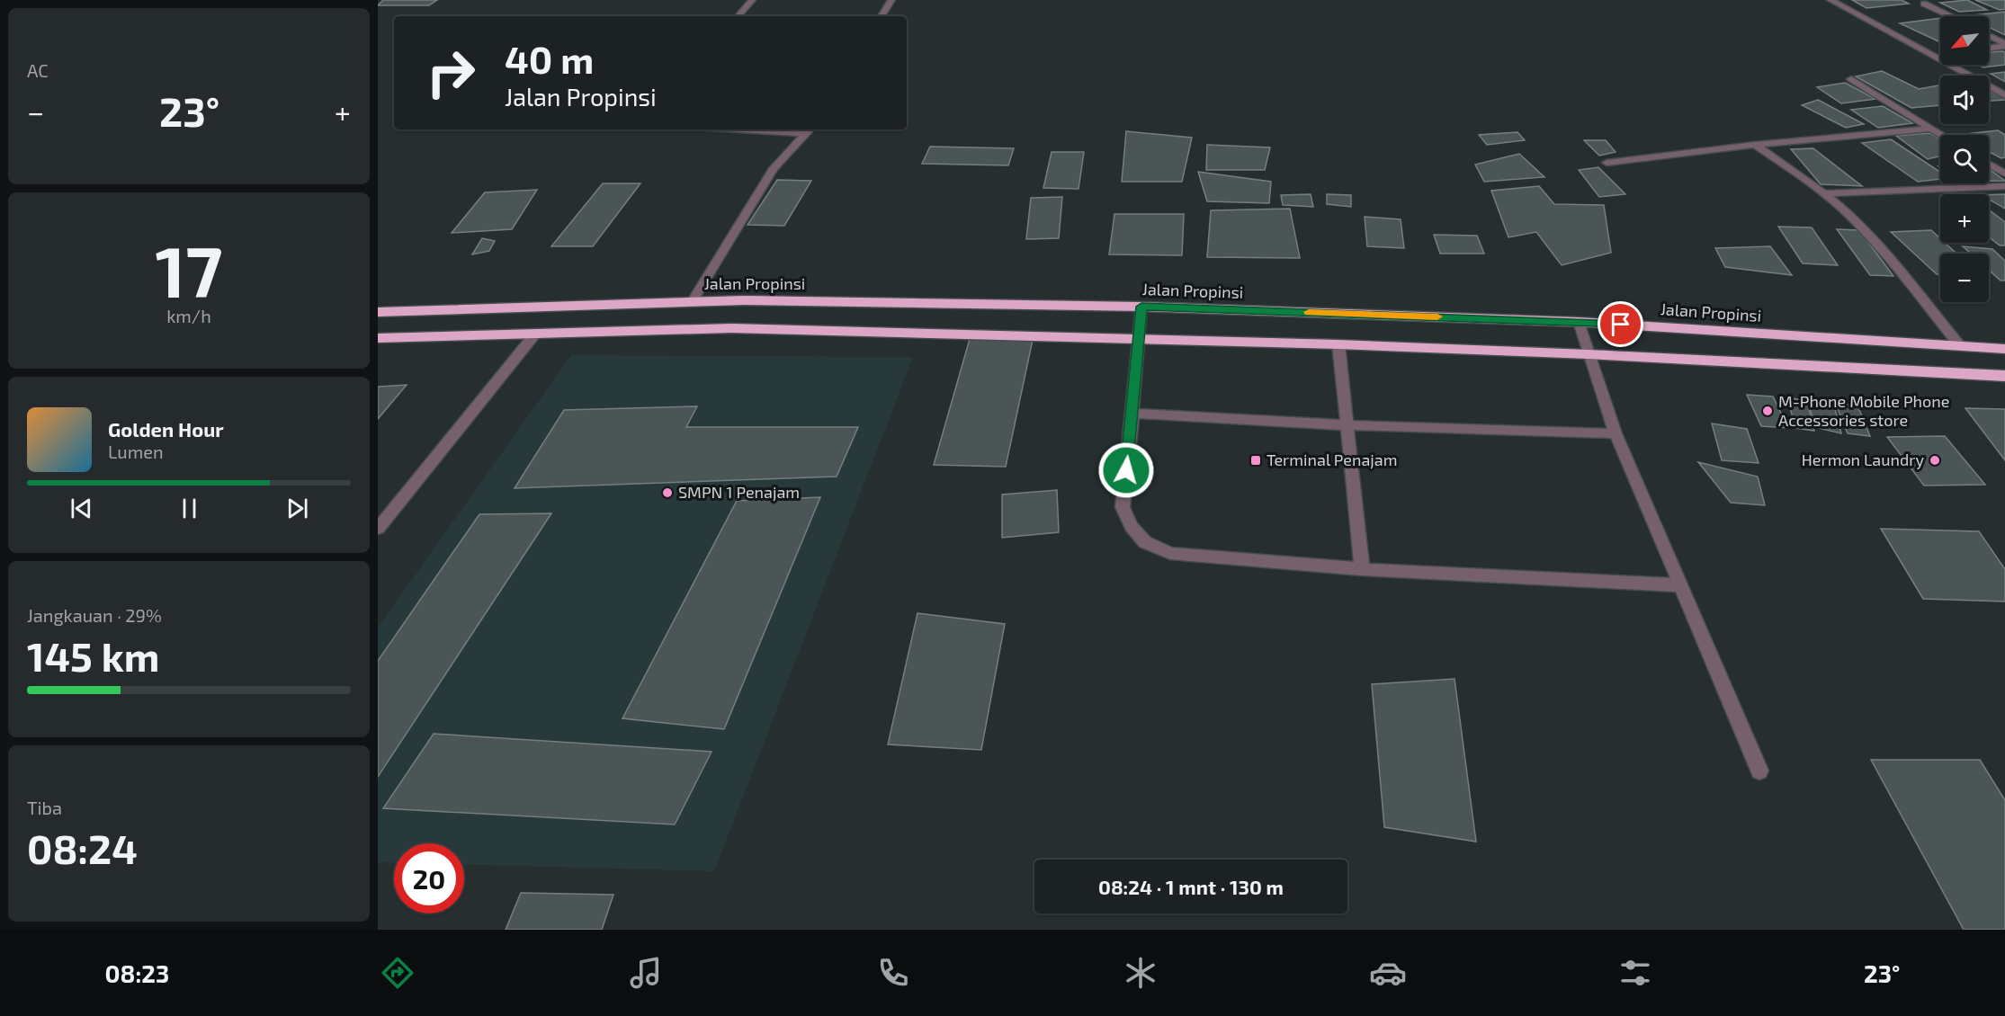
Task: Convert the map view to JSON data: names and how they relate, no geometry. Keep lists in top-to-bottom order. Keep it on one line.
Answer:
{"streets":{"highway":["Jalan Propinsi"]},"places":{"other":["M-Phone Mobile Phone Accessories store","Hermon Laundry","SMPN 1 Penajam"],"transit":["Terminal Penajam"]},"north":"bottom left","page":{"tile":["AC",["17","km/h"],["Jangkauan · 29%","145 km"],["Tiba","08:24"]],"map_buttons":["+","−"],"turn":["40 m","Jalan Propinsi"],"heat":["−","23°","+"],"song":["Golden Hour","Lumen"],"limit":"20","trip":"08:24 · 1 mnt · 130 m","tabs":["08:23","23°"]}}
